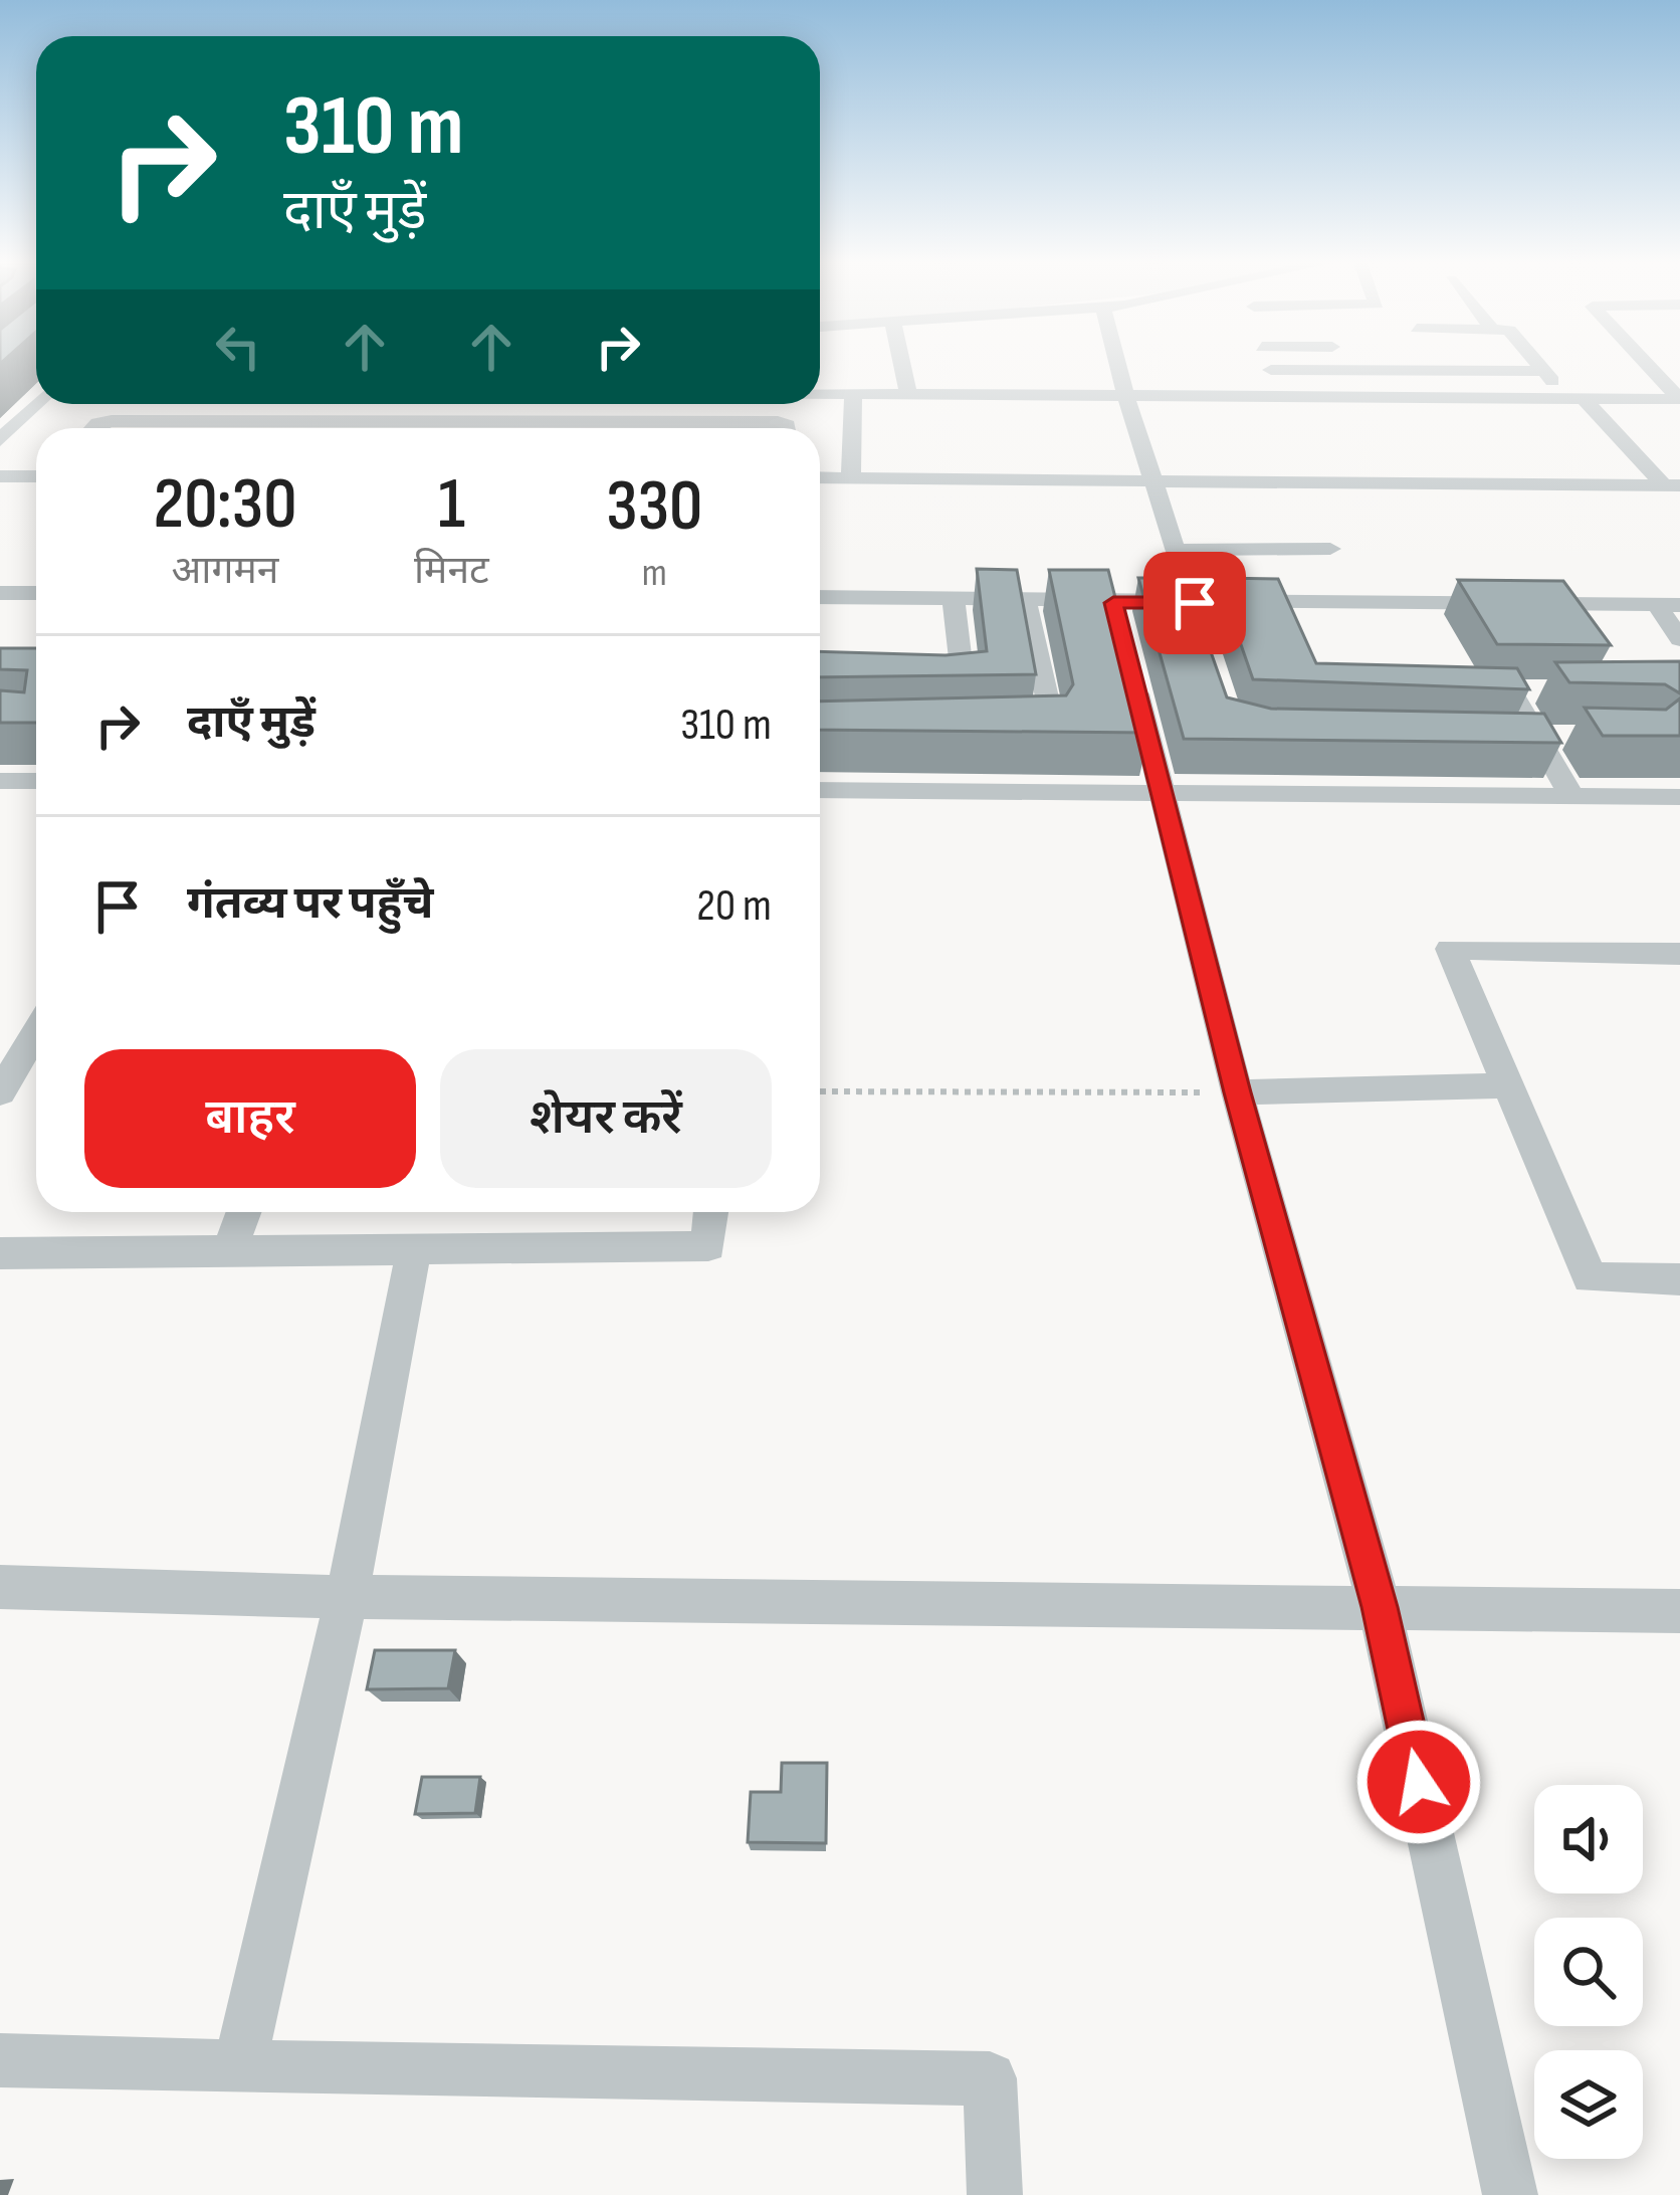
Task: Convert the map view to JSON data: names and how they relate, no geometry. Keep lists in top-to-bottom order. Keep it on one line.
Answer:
{"page":{"turn":["310 m","दाएँ मुड़ें"],"eta":["20:30","आगमन","1","मिनट","330","m"],"list":[{"name":"दाएँ मुड़ें","value":"310 m"},{"name":"गंतव्य पर पहुँचे","value":"20 m"}],"buttons":["बाहर","शेयर करें"]}}
